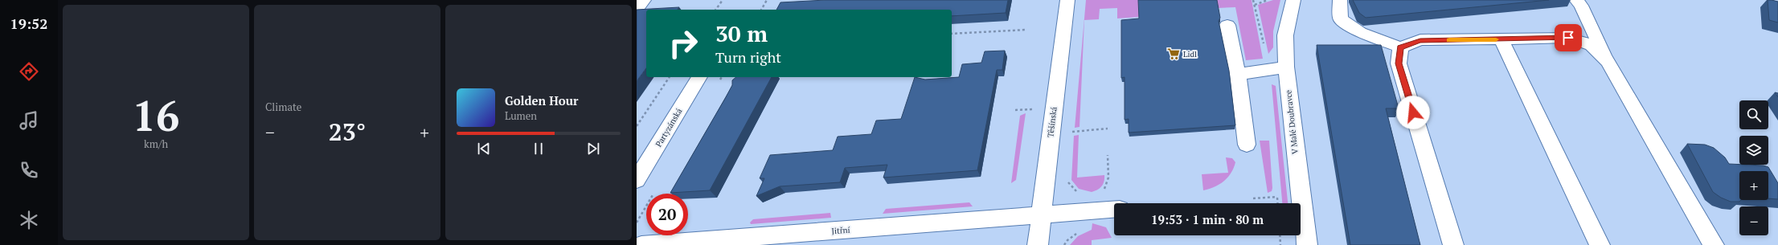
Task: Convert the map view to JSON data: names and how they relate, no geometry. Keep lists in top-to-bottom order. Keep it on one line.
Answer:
{"streets":{"street":["Těšínská","V Malé Doubravce","Partyzánská","Jitřní"]},"crossings":[["Těšínská","Jitřní"]],"places":{"supermarket":["Lidl"]},"page":{"tabs":"19:52","tile":[["16","km/h"],"Climate"],"turn":["30 m","Turn right"],"song":["Golden Hour","Lumen"],"map_buttons":["+","−"],"heat":["−","23°","+"],"limit":"20","trip":"19:53 · 1 min · 80 m"}}
